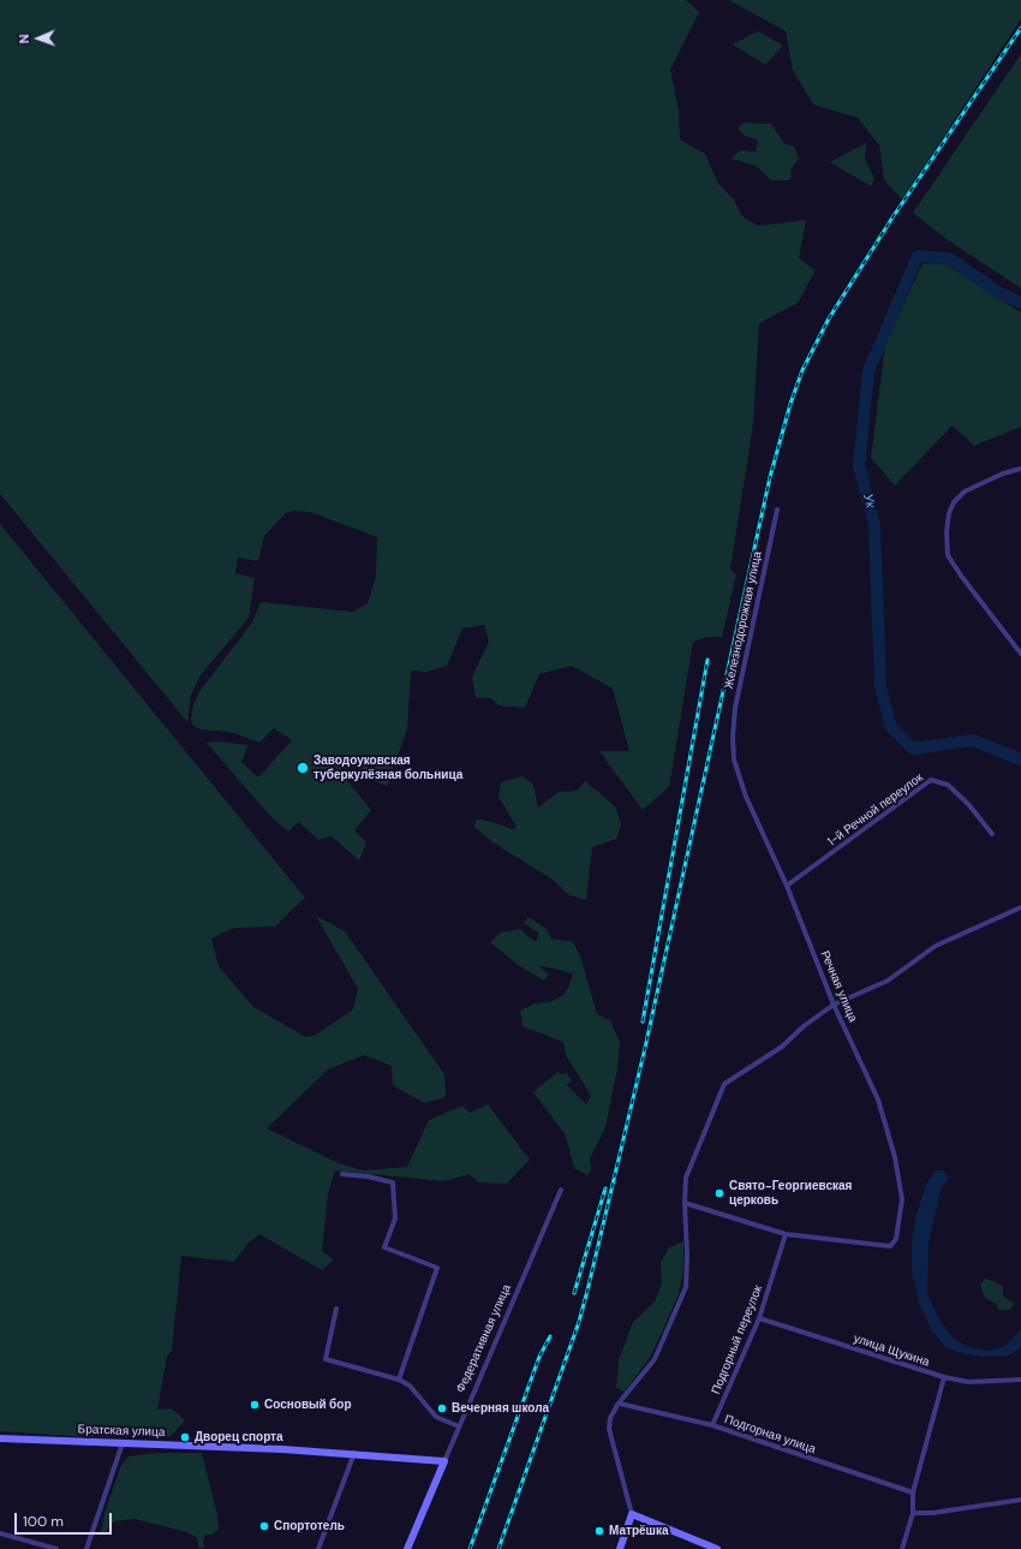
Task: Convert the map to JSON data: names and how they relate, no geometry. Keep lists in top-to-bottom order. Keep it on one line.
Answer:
{"streets":{"street":["Железнодорожная улица","1-й Речной переулок","Речная улица","Федеративная улица","Подгорный переулок","улица Щукина","Братская улица","Подгорная улица"]},"crossings":[["Железнодорожная улица","Речная улица"],["1-й Речной переулок","Речная улица"],["Речная улица","Подгорный переулок"],["Федеративная улица","Братская улица"],["Подгорный переулок","улица Щукина"],["Подгорный переулок","Подгорная улица"]],"water":["Ук"],"places":["Заводоуковская туберкулёзная больница","Свято-Георгиевская церковь","Сосновый бор","Вечерняя школа","Дворец спорта","Спортотель","Матрёшка"],"scale_bar":"100 m","north":"left"}
